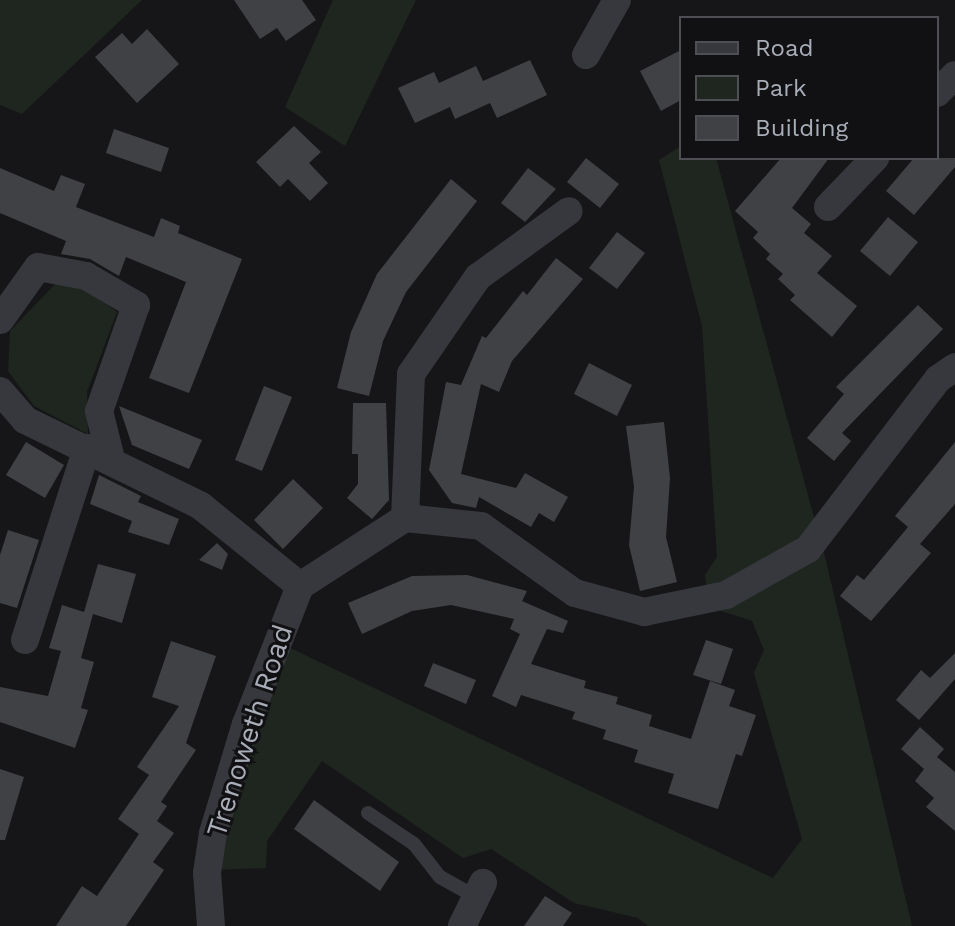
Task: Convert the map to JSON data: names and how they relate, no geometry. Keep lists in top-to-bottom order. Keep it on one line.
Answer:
{"streets":{"street":["Trenoweth Road"]},"legend":["Road","Park","Building"]}
